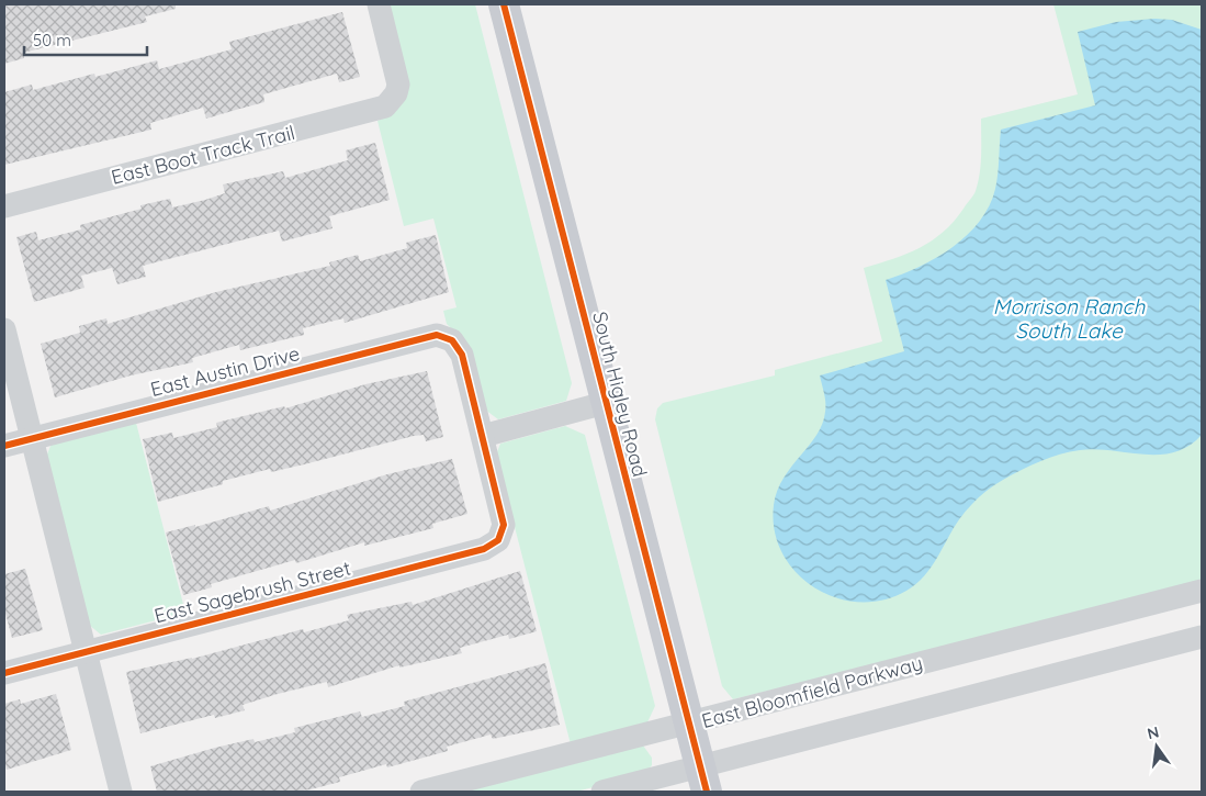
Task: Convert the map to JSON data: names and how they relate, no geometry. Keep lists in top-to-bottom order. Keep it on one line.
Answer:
{"streets":{"main road":["South Higley Road"],"street":["East Boot Track Trail","East Austin Drive","East Sagebrush Street","East Bloomfield Parkway"]},"crossings":[["East Austin Drive","East Sagebrush Street"],["South Higley Road","East Bloomfield Parkway"]],"water":["Morrison Ranch South Lake"],"scale_bar":"50 m","north":"top"}
